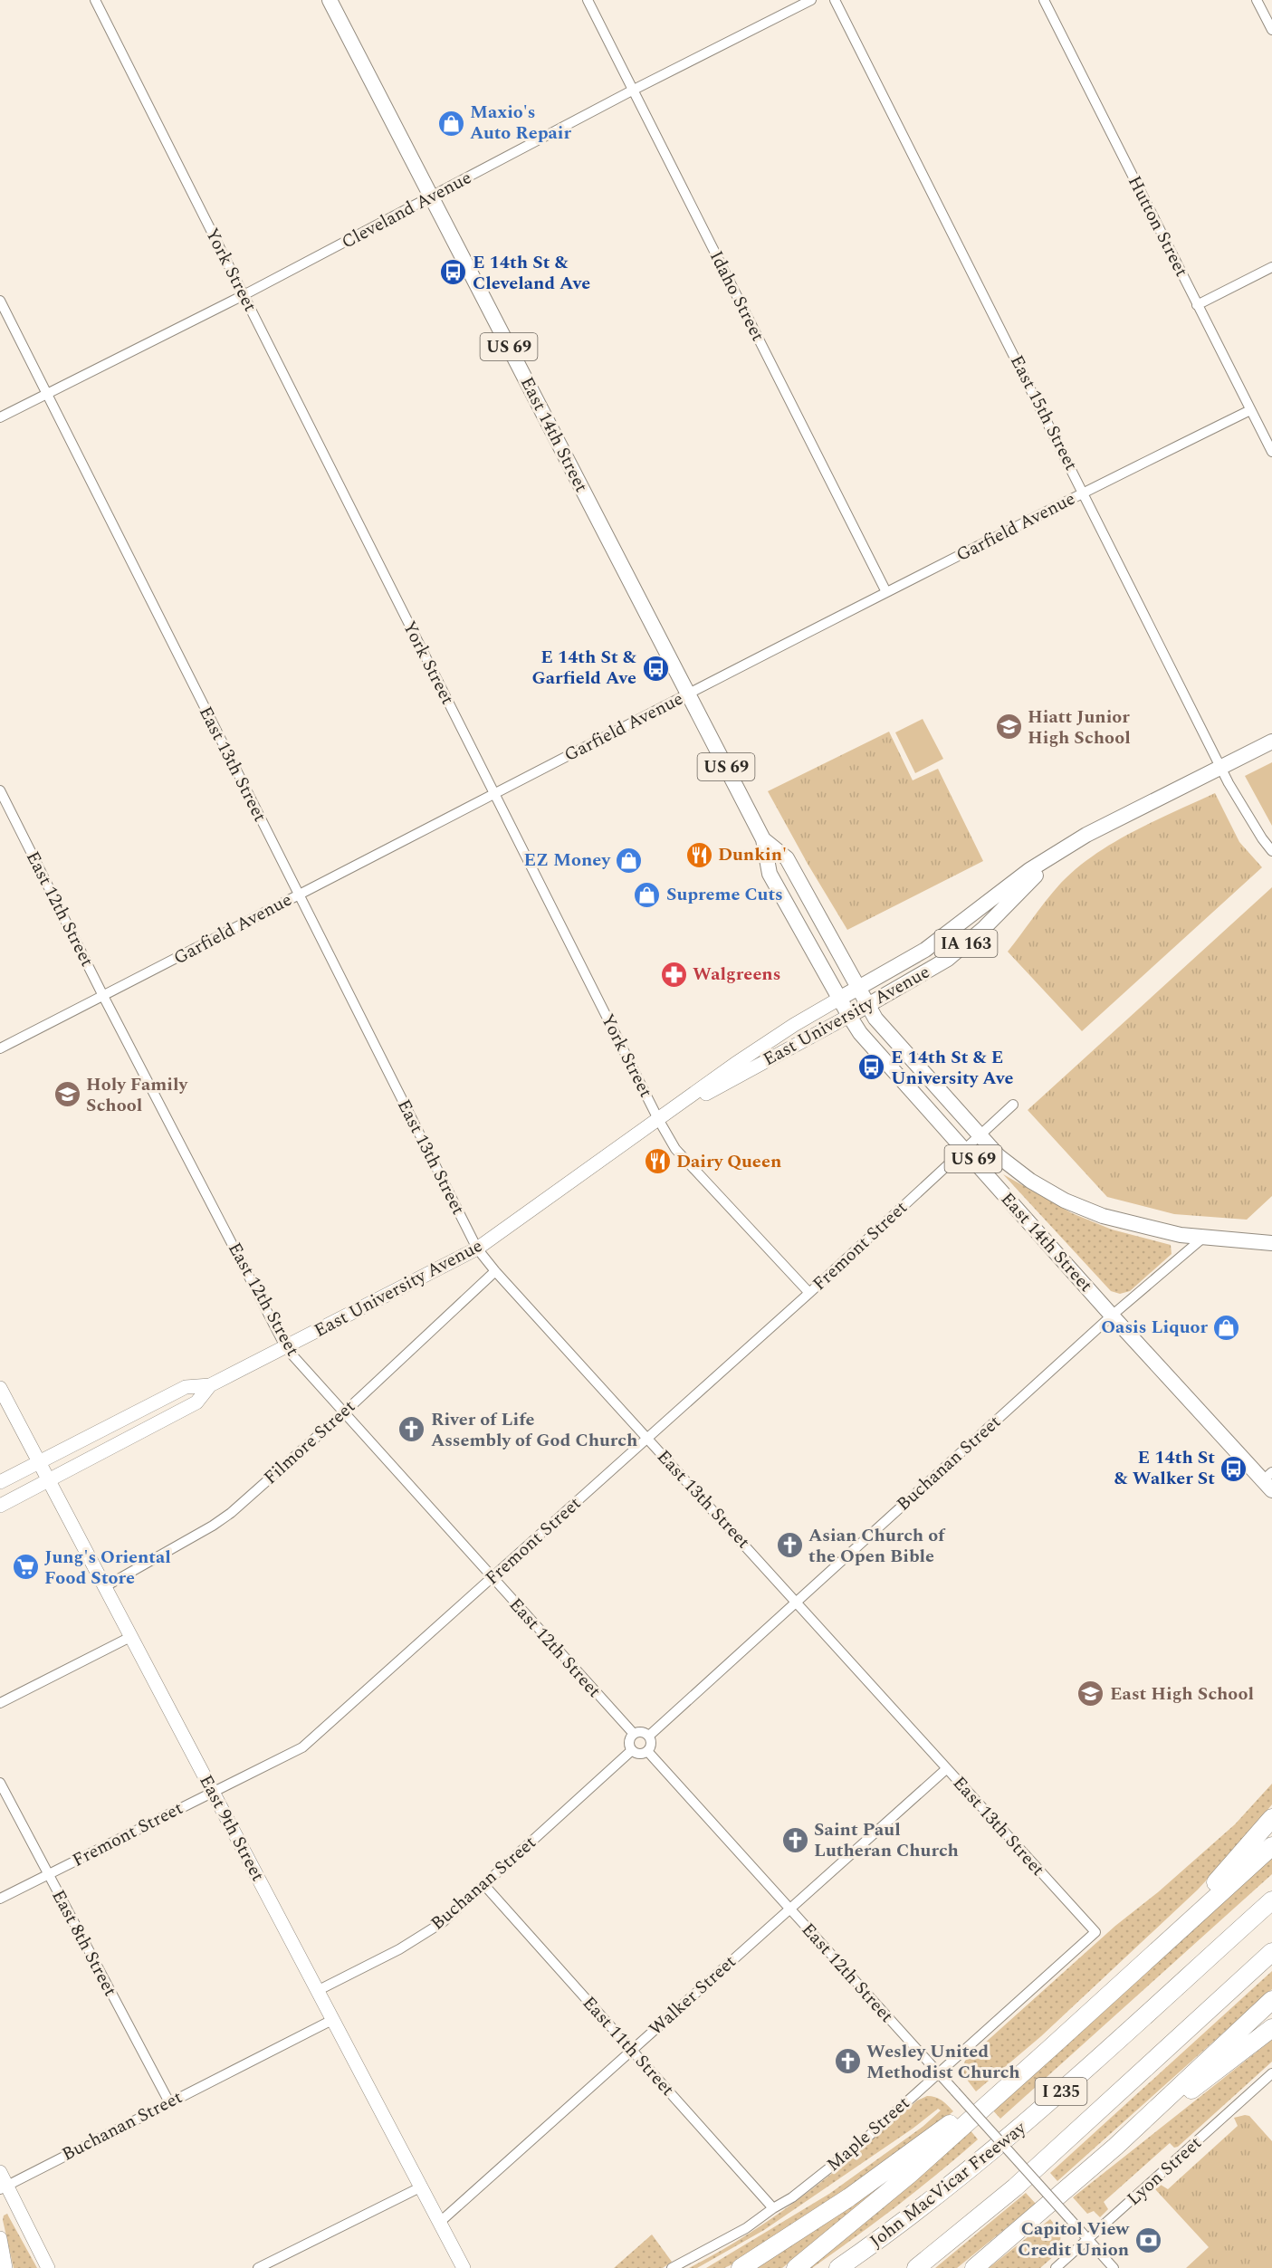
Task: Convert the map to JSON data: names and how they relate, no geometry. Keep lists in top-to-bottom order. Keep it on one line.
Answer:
{"streets":{"highway":["I 235","John MacVicar Freeway"],"main road":["US 69","East 14th Street","IA 163","East University Avenue","East 9th Street"],"street":["Cleveland Avenue","Hutton Street","York Street","Idaho Street","East 15th Street","Garfield Avenue","East 13th Street","East 12th Street","Fremont Street","Filmore Street","Buchanan Street","East 8th Street","Walker Street","East 11th Street","Maple Street","Lyon Street"]},"crossings":[["Cleveland Avenue","York Street"],["Cleveland Avenue","Idaho Street"],["Cleveland Avenue","East 14th Street"],["Cleveland Avenue","East 13th Street"],["Hutton Street","Garfield Avenue"],["York Street","Garfield Avenue"],["York Street","East University Avenue"],["York Street","Fremont Street"],["Idaho Street","Garfield Avenue"],["US 69","East 14th Street"],["US 69","Fremont Street"],["US 69","Buchanan Street"],["East 15th Street","Garfield Avenue"],["East 15th Street","East University Avenue"],["East 14th Street","Garfield Avenue"],["East 14th Street","East University Avenue"],["East 14th Street","Fremont Street"],["East 14th Street","Buchanan Street"],["Garfield Avenue","East 13th Street"],["Garfield Avenue","East 12th Street"],["East 13th Street","East University Avenue"],["East 13th Street","Fremont Street"],["East 13th Street","Filmore Street"],["East 13th Street","Buchanan Street"],["East 13th Street","Walker Street"],["East 13th Street","Maple Street"],["East 12th Street","East University Avenue"],["East 12th Street","Fremont Street"],["East 12th Street","Filmore Street"],["East 12th Street","Buchanan Street"],["East 12th Street","Walker Street"],["East 12th Street","Maple Street"],["East 12th Street","Lyon Street"],["East University Avenue","East 9th Street"],["Fremont Street","East 9th Street"],["Fremont Street","East 8th Street"],["Filmore Street","East 9th Street"],["Buchanan Street","East 9th Street"],["Buchanan Street","East 8th Street"],["Buchanan Street","East 11th Street"],["East 9th Street","Walker Street"],["Walker Street","East 11th Street"],["East 11th Street","Maple Street"]],"places":{"shop":["Maxio's Auto Repair","EZ Money","Supreme Cuts","Oasis Liquor"],"bus stop":["E 14th St & Cleveland Ave","E 14th St & Garfield Ave","E 14th St & E University Ave","E 14th St & Walker St"],"school or university":["Hiatt Junior High School","Holy Family School","East High School"],"restaurant":["Dunkin'","Dairy Queen"],"pharmacy":["Walgreens"],"church":["River of Life Assembly of God Church","Asian Church of the Open Bible","Saint Paul Lutheran Church","Wesley United Methodist Church"],"supermarket":["Jung's Oriental Food Store"],"bank":["Capitol View Credit Union"]}}
